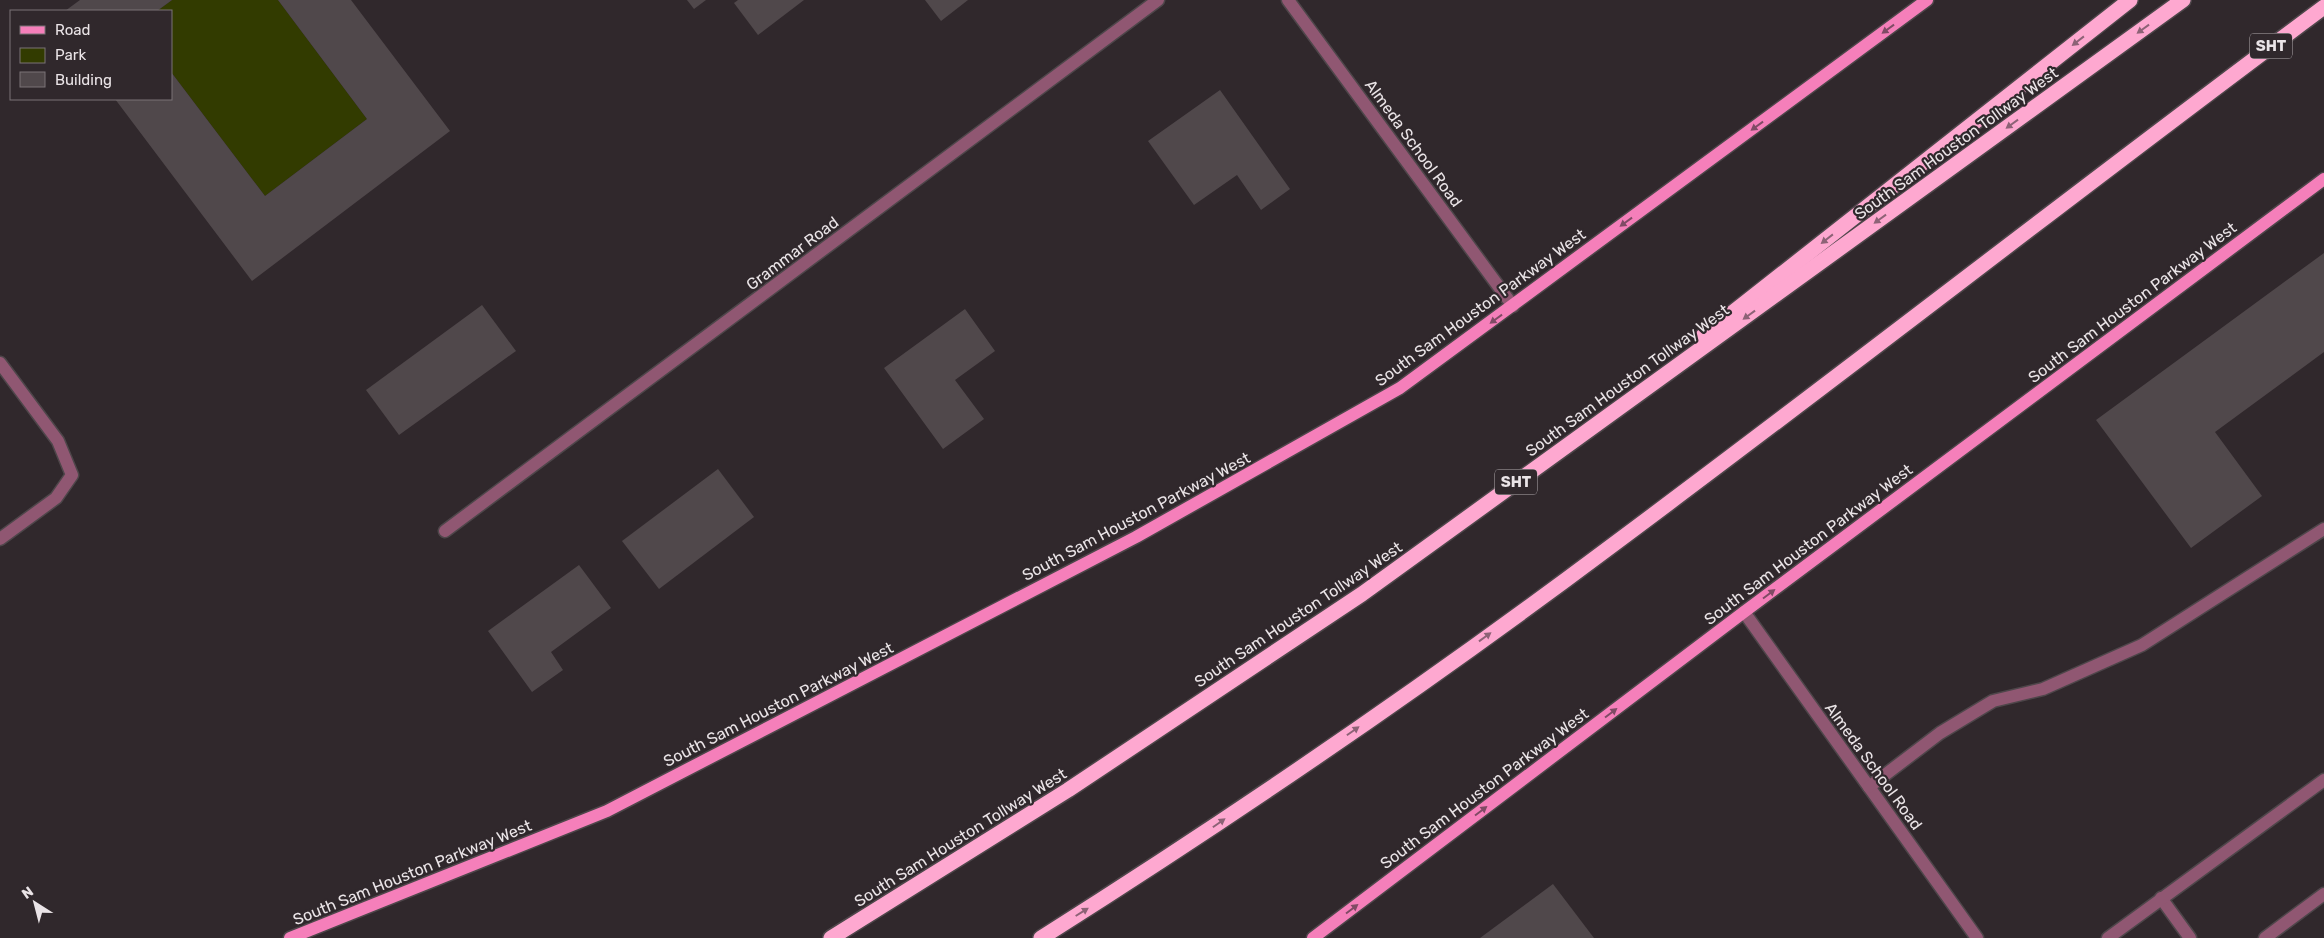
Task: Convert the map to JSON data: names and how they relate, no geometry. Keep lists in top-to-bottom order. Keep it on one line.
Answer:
{"streets":{"highway":["SHT","South Sam Houston Tollway West"],"main road":["South Sam Houston Parkway West"],"street":["Almeda School Road","Grammar Road"]},"crossings":[["Almeda School Road","South Sam Houston Parkway West"]],"legend":["Road","Park","Building"],"north":"top left"}
